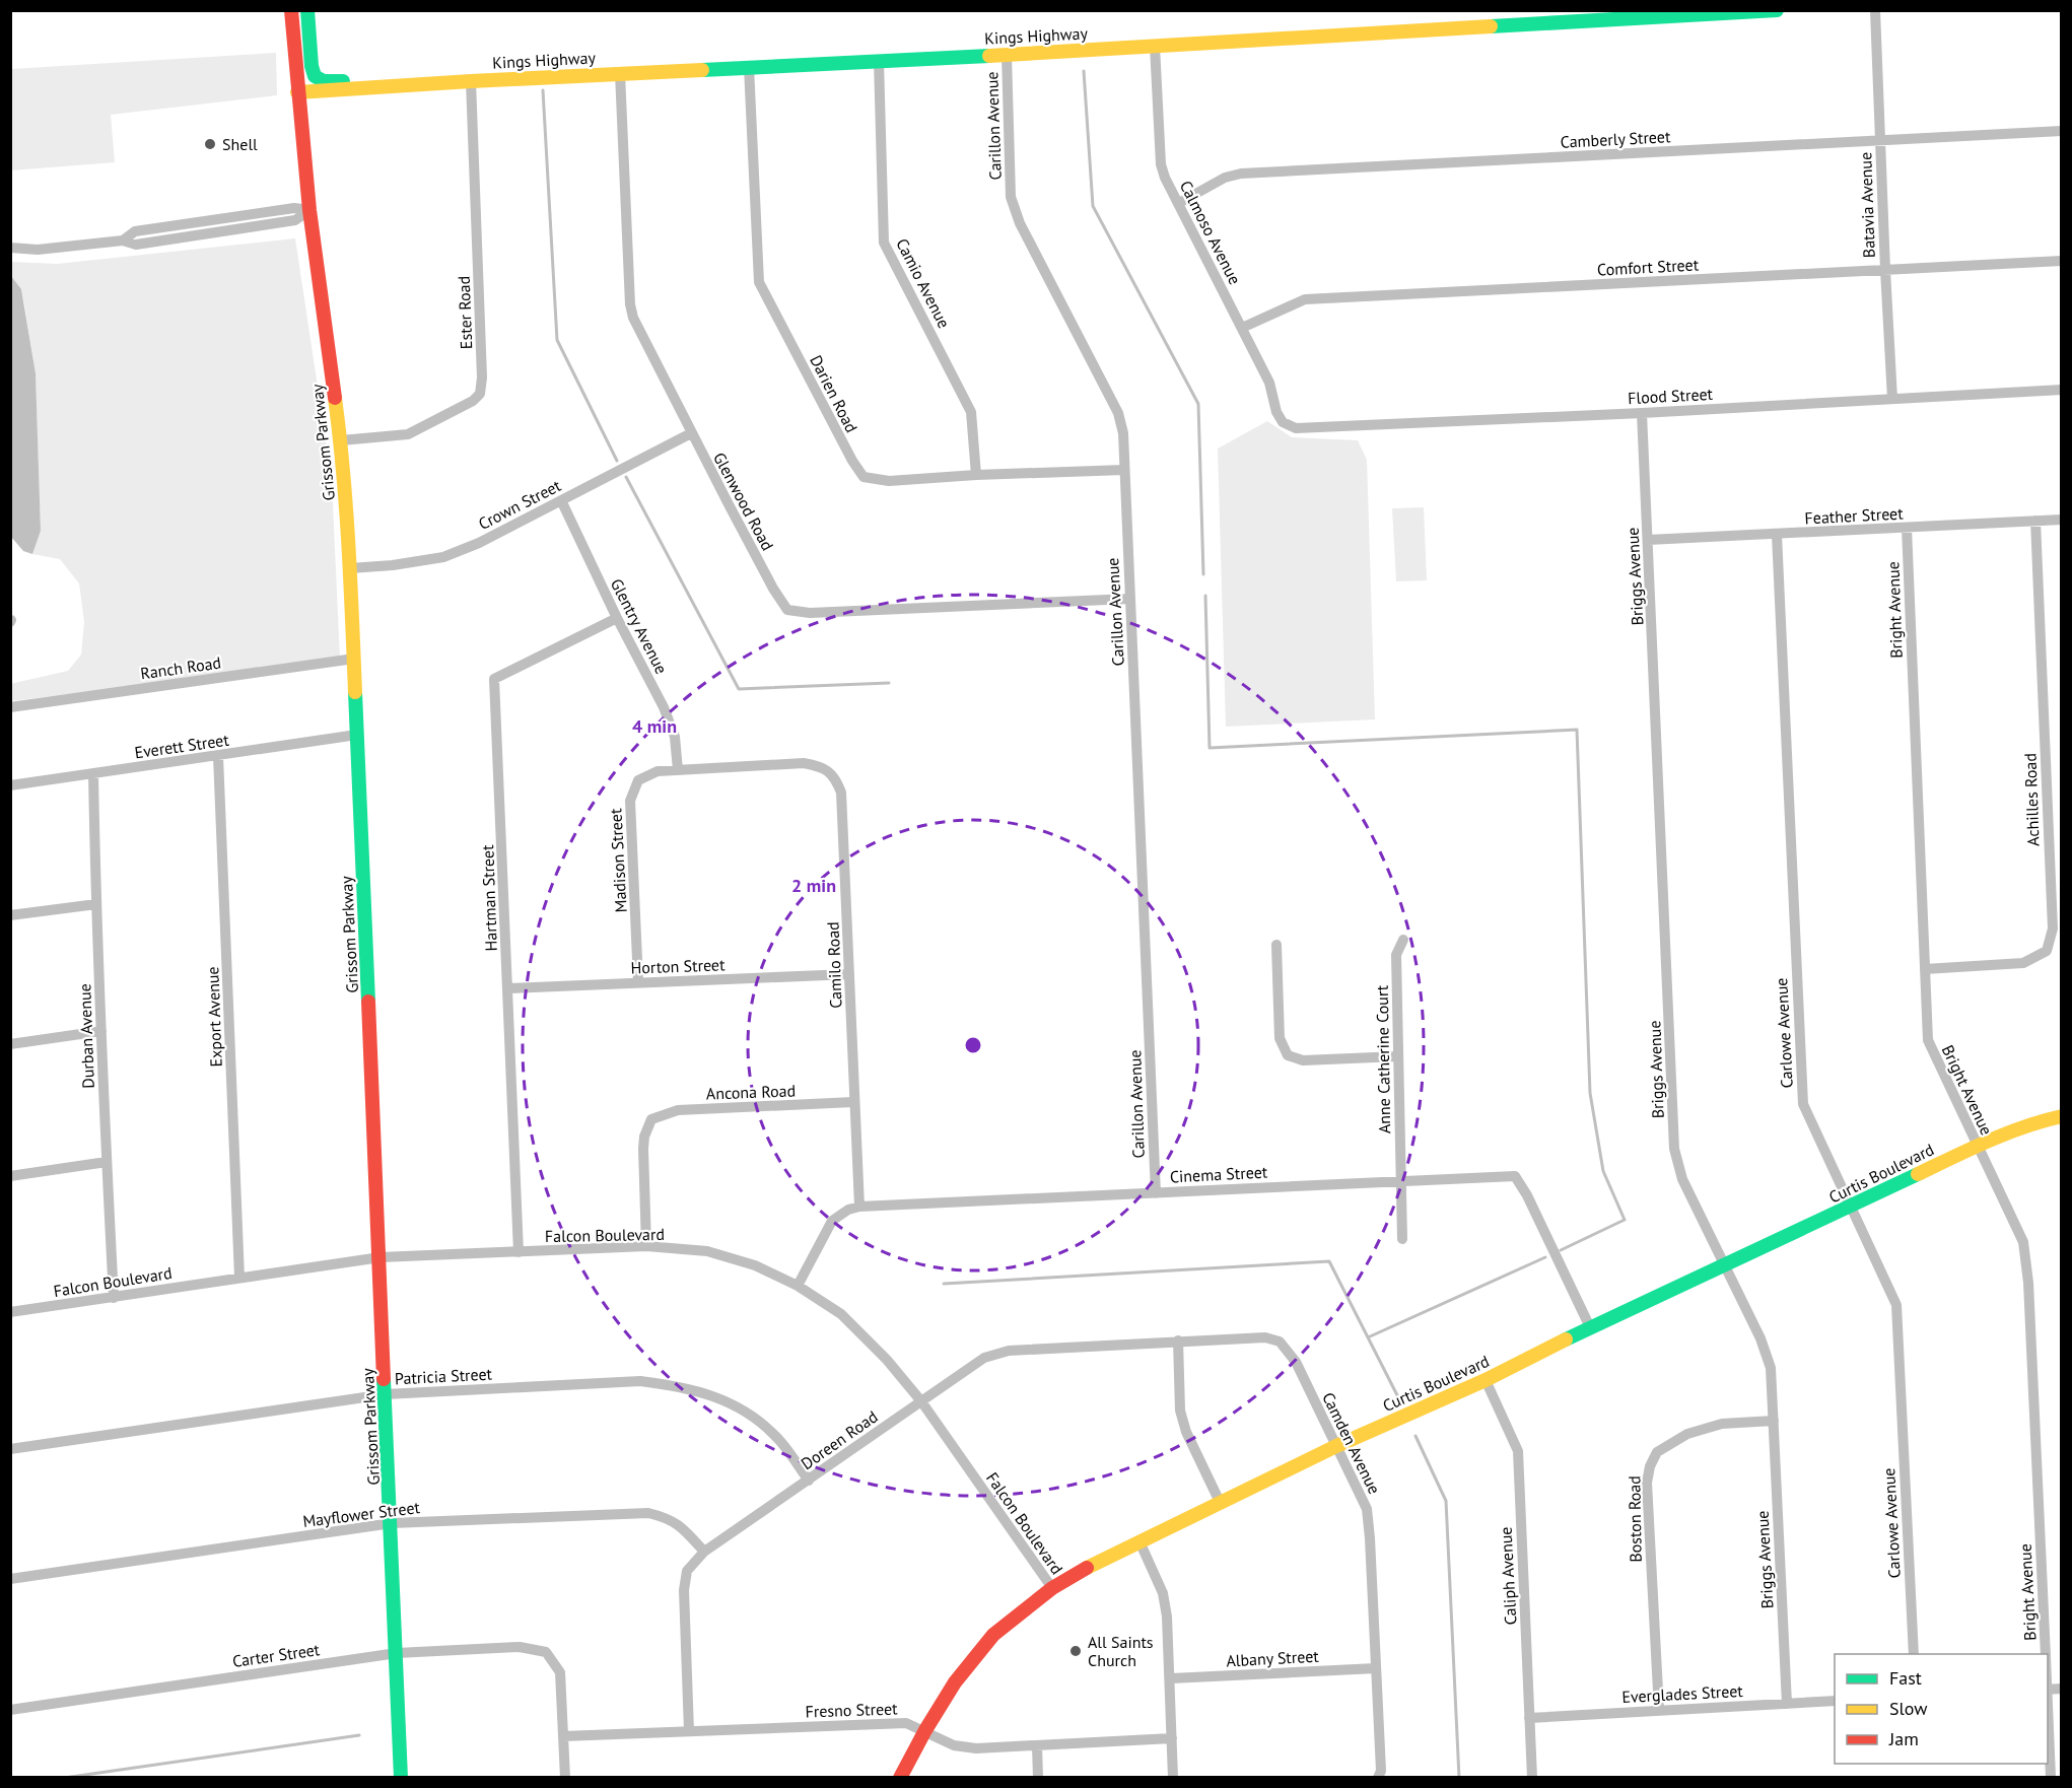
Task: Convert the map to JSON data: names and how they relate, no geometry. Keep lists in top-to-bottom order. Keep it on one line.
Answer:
{"streets":{"street":["Kings Highway","Carillon Avenue","Camberly Street","Batavia Avenue","Calmoso Avenue","Comfort Street","Camio Avenue","Ester Road","Darien Road","Flood Street","Grissom Parkway","Glenwood Road","Crown Street","Feather Street","Briggs Avenue","Bright Avenue","Glentry Avenue","Ranch Road","Everett Street","Achilles Road","Madison Street","Hartman Street","Camilo Road","Horton Street","Export Avenue","Carlowe Avenue","Durban Avenue","Anne Catherine Court","Ancona Road","Curtis Boulevard","Cinema Street","Falcon Boulevard","Patricia Street","Doreen Road","Camden Avenue","Mayflower Street","Boston Road","Caliph Avenue","Carter Street","Albany Street","Everglades Street","Fresno Street"]},"crossings":[["Kings Highway","Carillon Avenue"],["Kings Highway","Calmoso Avenue"],["Kings Highway","Camio Avenue"],["Kings Highway","Ester Road"],["Kings Highway","Darien Road"],["Kings Highway","Grissom Parkway"],["Kings Highway","Glenwood Road"],["Carillon Avenue","Darien Road"],["Carillon Avenue","Glenwood Road"],["Carillon Avenue","Cinema Street"],["Camberly Street","Batavia Avenue"],["Camberly Street","Calmoso Avenue"],["Batavia Avenue","Comfort Street"],["Batavia Avenue","Flood Street"],["Calmoso Avenue","Comfort Street"],["Calmoso Avenue","Flood Street"],["Camio Avenue","Darien Road"],["Ester Road","Grissom Parkway"],["Flood Street","Briggs Avenue"],["Grissom Parkway","Crown Street"],["Grissom Parkway","Ranch Road"],["Grissom Parkway","Everett Street"],["Grissom Parkway","Falcon Boulevard"],["Grissom Parkway","Patricia Street"],["Grissom Parkway","Mayflower Street"],["Grissom Parkway","Carter Street"],["Glenwood Road","Crown Street"],["Crown Street","Glentry Avenue"],["Feather Street","Briggs Avenue"],["Feather Street","Bright Avenue"],["Feather Street","Achilles Road"],["Feather Street","Carlowe Avenue"],["Briggs Avenue","Curtis Boulevard"],["Briggs Avenue","Boston Road"],["Briggs Avenue","Everglades Street"],["Bright Avenue","Achilles Road"],["Bright Avenue","Curtis Boulevard"],["Glentry Avenue","Madison Street"],["Glentry Avenue","Hartman Street"],["Glentry Avenue","Camilo Road"],["Everett Street","Export Avenue"],["Everett Street","Durban Avenue"],["Madison Street","Camilo Road"],["Madison Street","Horton Street"],["Hartman Street","Horton Street"],["Hartman Street","Falcon Boulevard"],["Camilo Road","Horton Street"],["Camilo Road","Ancona Road"],["Camilo Road","Cinema Street"],["Export Avenue","Falcon Boulevard"],["Carlowe Avenue","Curtis Boulevard"],["Durban Avenue","Falcon Boulevard"],["Anne Catherine Court","Cinema Street"],["Ancona Road","Falcon Boulevard"],["Curtis Boulevard","Cinema Street"],["Curtis Boulevard","Falcon Boulevard"],["Curtis Boulevard","Camden Avenue"],["Curtis Boulevard","Caliph Avenue"],["Curtis Boulevard","Fresno Street"],["Cinema Street","Falcon Boulevard"],["Falcon Boulevard","Doreen Road"],["Patricia Street","Doreen Road"],["Doreen Road","Camden Avenue"],["Doreen Road","Mayflower Street"],["Doreen Road","Fresno Street"],["Camden Avenue","Albany Street"],["Boston Road","Everglades Street"],["Caliph Avenue","Everglades Street"],["Carter Street","Fresno Street"]],"places":["Shell","All Saints Church"],"legend":["Fast","Slow","Jam"],"rings":["4 min","2 min"]}
